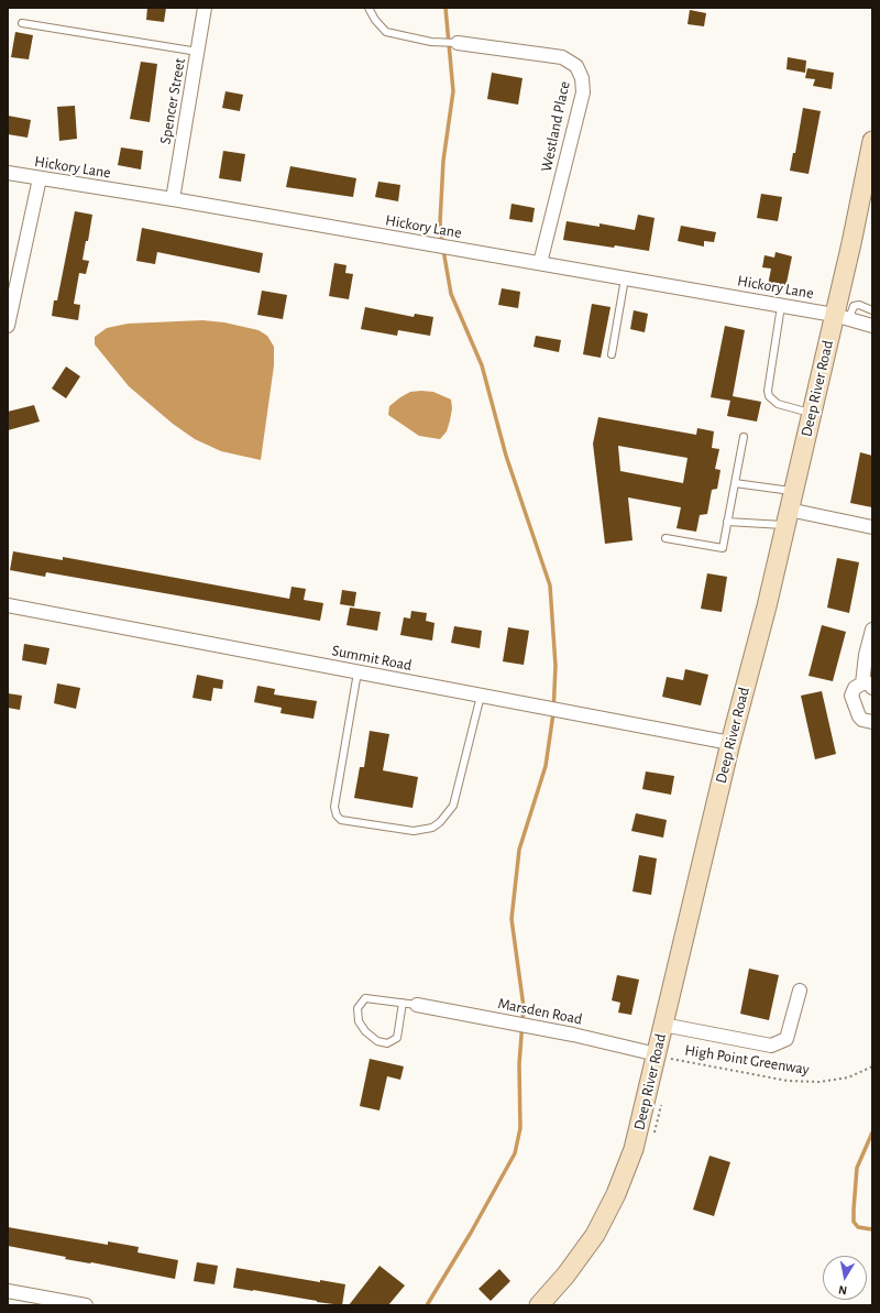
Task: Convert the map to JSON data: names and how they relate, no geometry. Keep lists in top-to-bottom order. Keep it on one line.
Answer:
{"streets":{"street":["Spencer Street","Westland Place","Hickory Lane","Deep River Road","Summit Road","Marsden Road"],"path":["High Point Greenway"]},"crossings":[["Spencer Street","Hickory Lane"],["Westland Place","Hickory Lane"],["Hickory Lane","Deep River Road"],["Deep River Road","Summit Road"],["Deep River Road","Marsden Road"],["Deep River Road","High Point Greenway"],["Marsden Road","High Point Greenway"]],"north":"bottom"}
